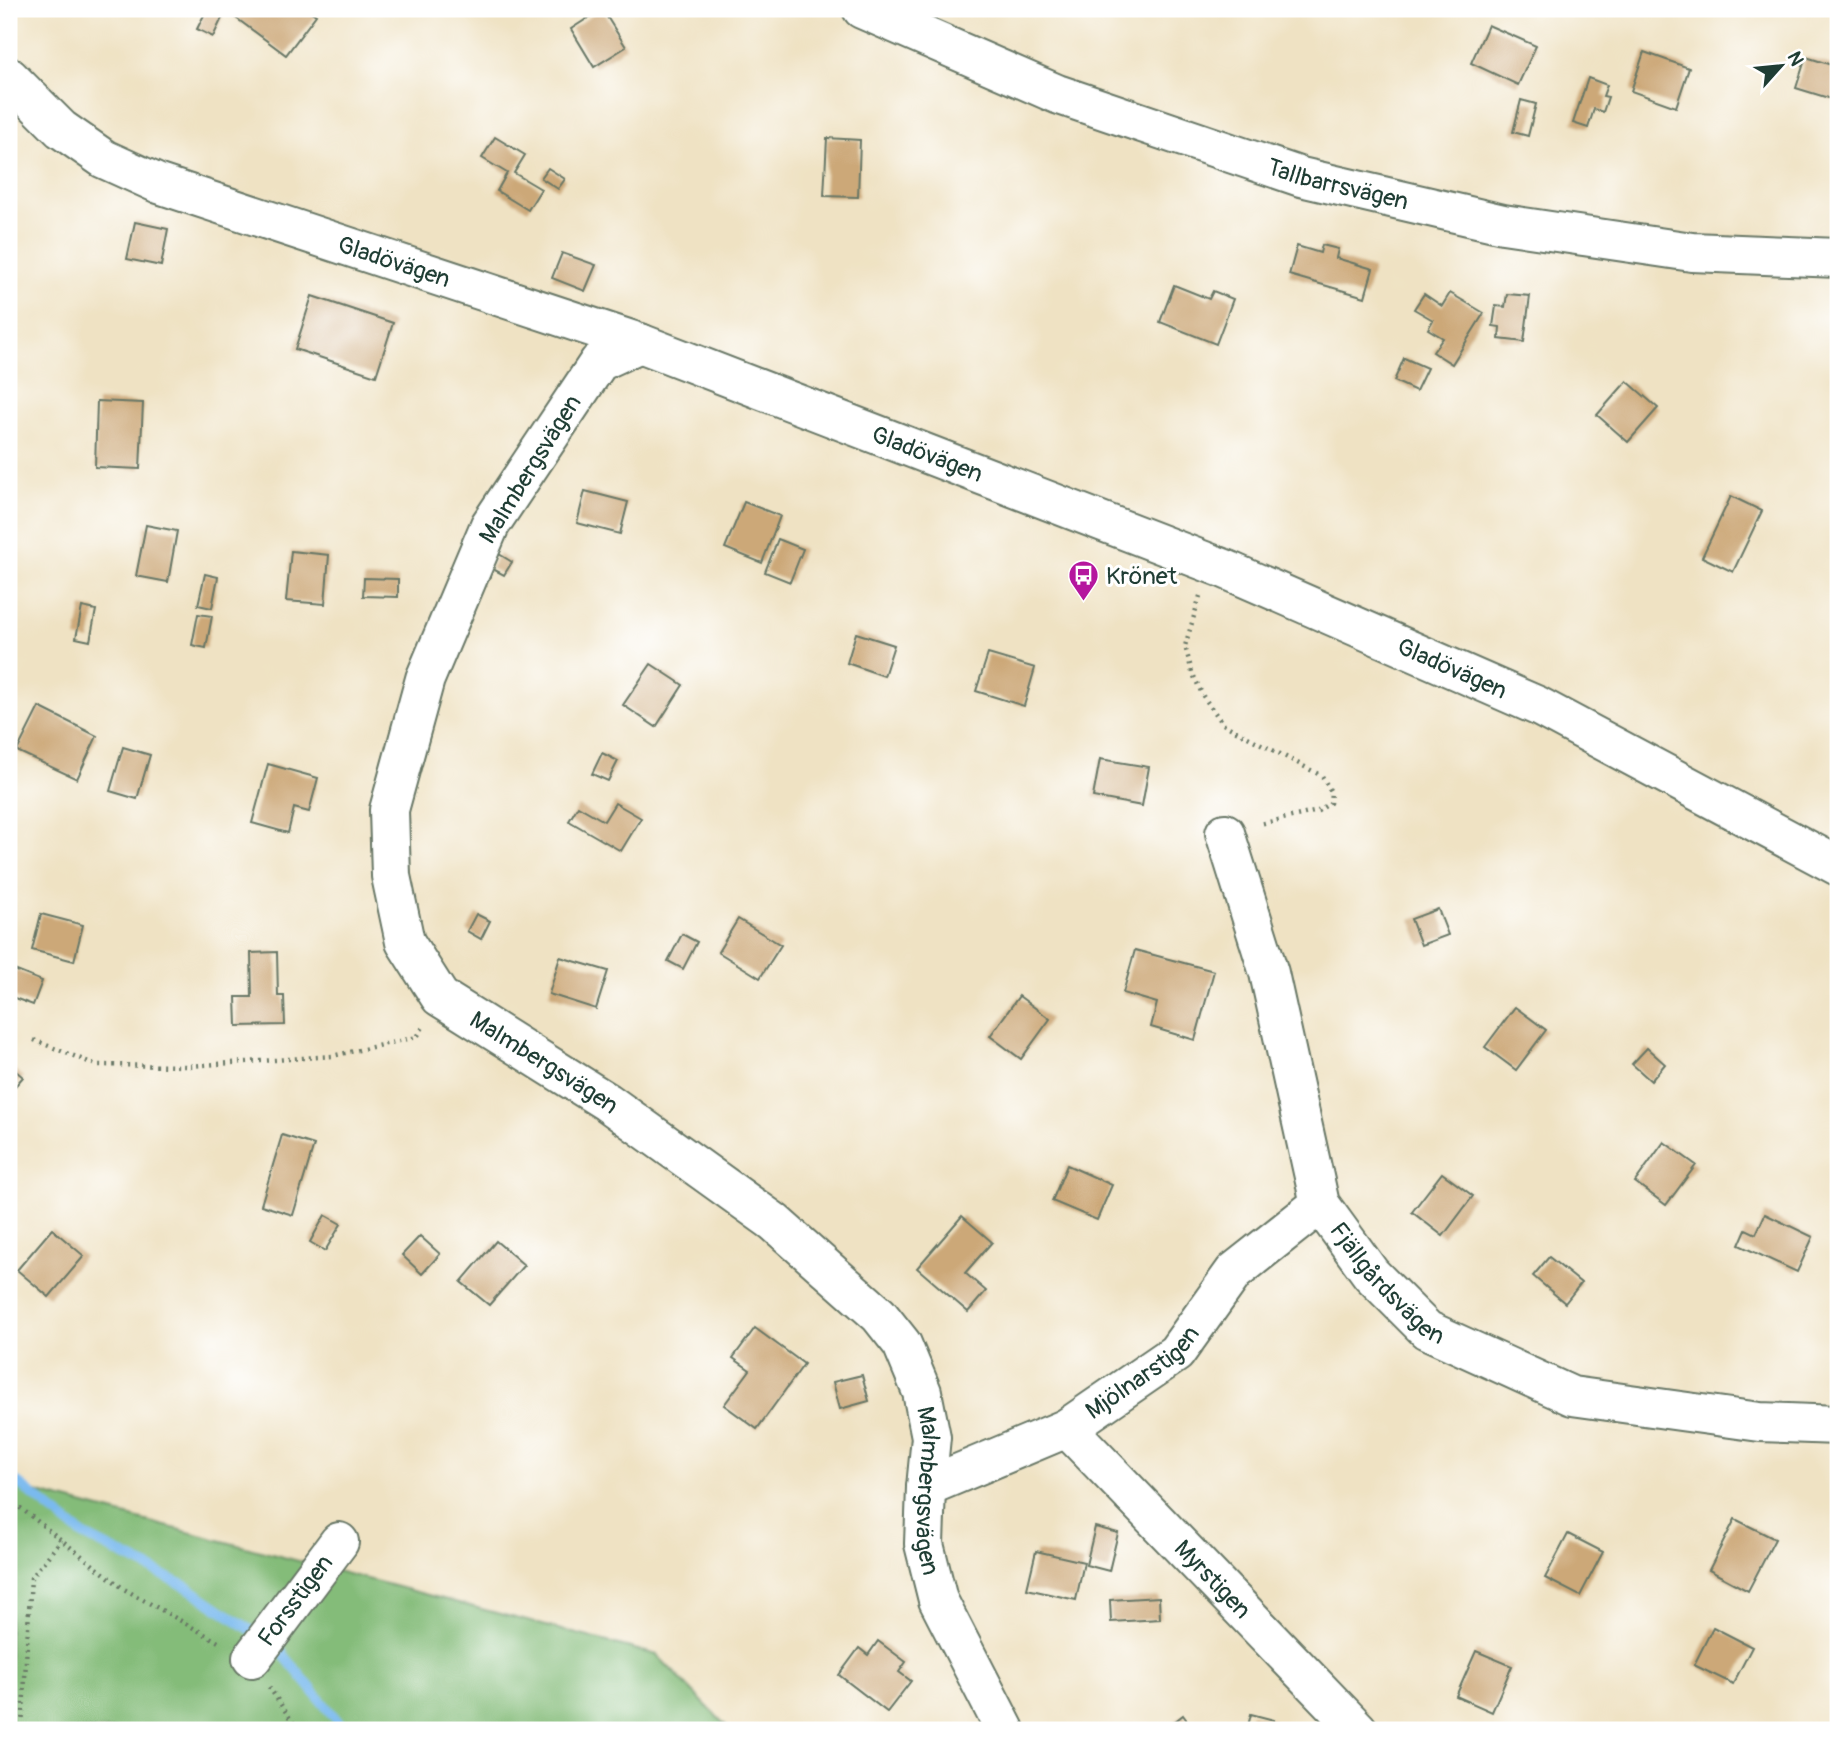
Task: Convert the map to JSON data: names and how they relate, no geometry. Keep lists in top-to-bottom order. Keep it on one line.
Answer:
{"streets":{"street":["Tallbarrsvägen","Gladövägen","Malmbergsvägen","Fjällgårdsvägen","Mjölnarstigen","Myrstigen","Forsstigen"]},"crossings":[["Gladövägen","Malmbergsvägen"],["Malmbergsvägen","Mjölnarstigen"],["Fjällgårdsvägen","Mjölnarstigen"],["Mjölnarstigen","Myrstigen"]],"places":{"bus stop":["Krönet"]},"north":"top right"}
